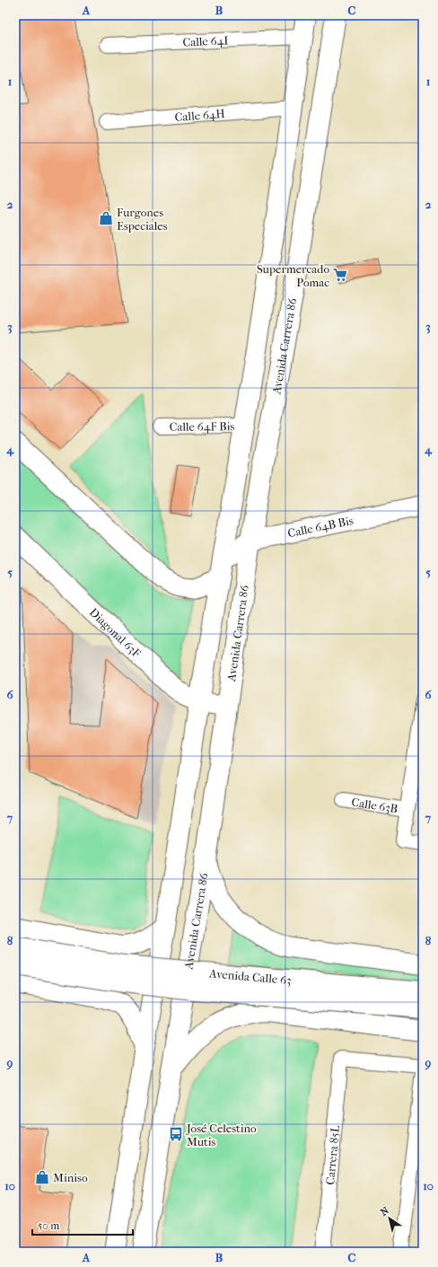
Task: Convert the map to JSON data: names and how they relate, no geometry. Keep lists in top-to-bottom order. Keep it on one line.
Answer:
{"streets":{"main road":["Avenida Carrera 86","Calle 64B Bis","Diagonal 63F","Avenida Calle 63"],"street":["Calle 64I","Calle 64H","Calle 64F Bis","Calle 63B","Carrera 85L"]},"crossings":[["Avenida Carrera 86","Calle 64B Bis"],["Avenida Carrera 86","Diagonal 63F"]],"places":{"shop":["Furgones Especiales","Miniso"],"supermarket":["Supermercado Pomac"],"bus stop":["José Celestino Mutis"]},"scale_bar":"50 m","north":"top left","grid":{"columns":["A","B","C"],"rows":["1","2","3","4","5","6","7","8","9","10"]}}
